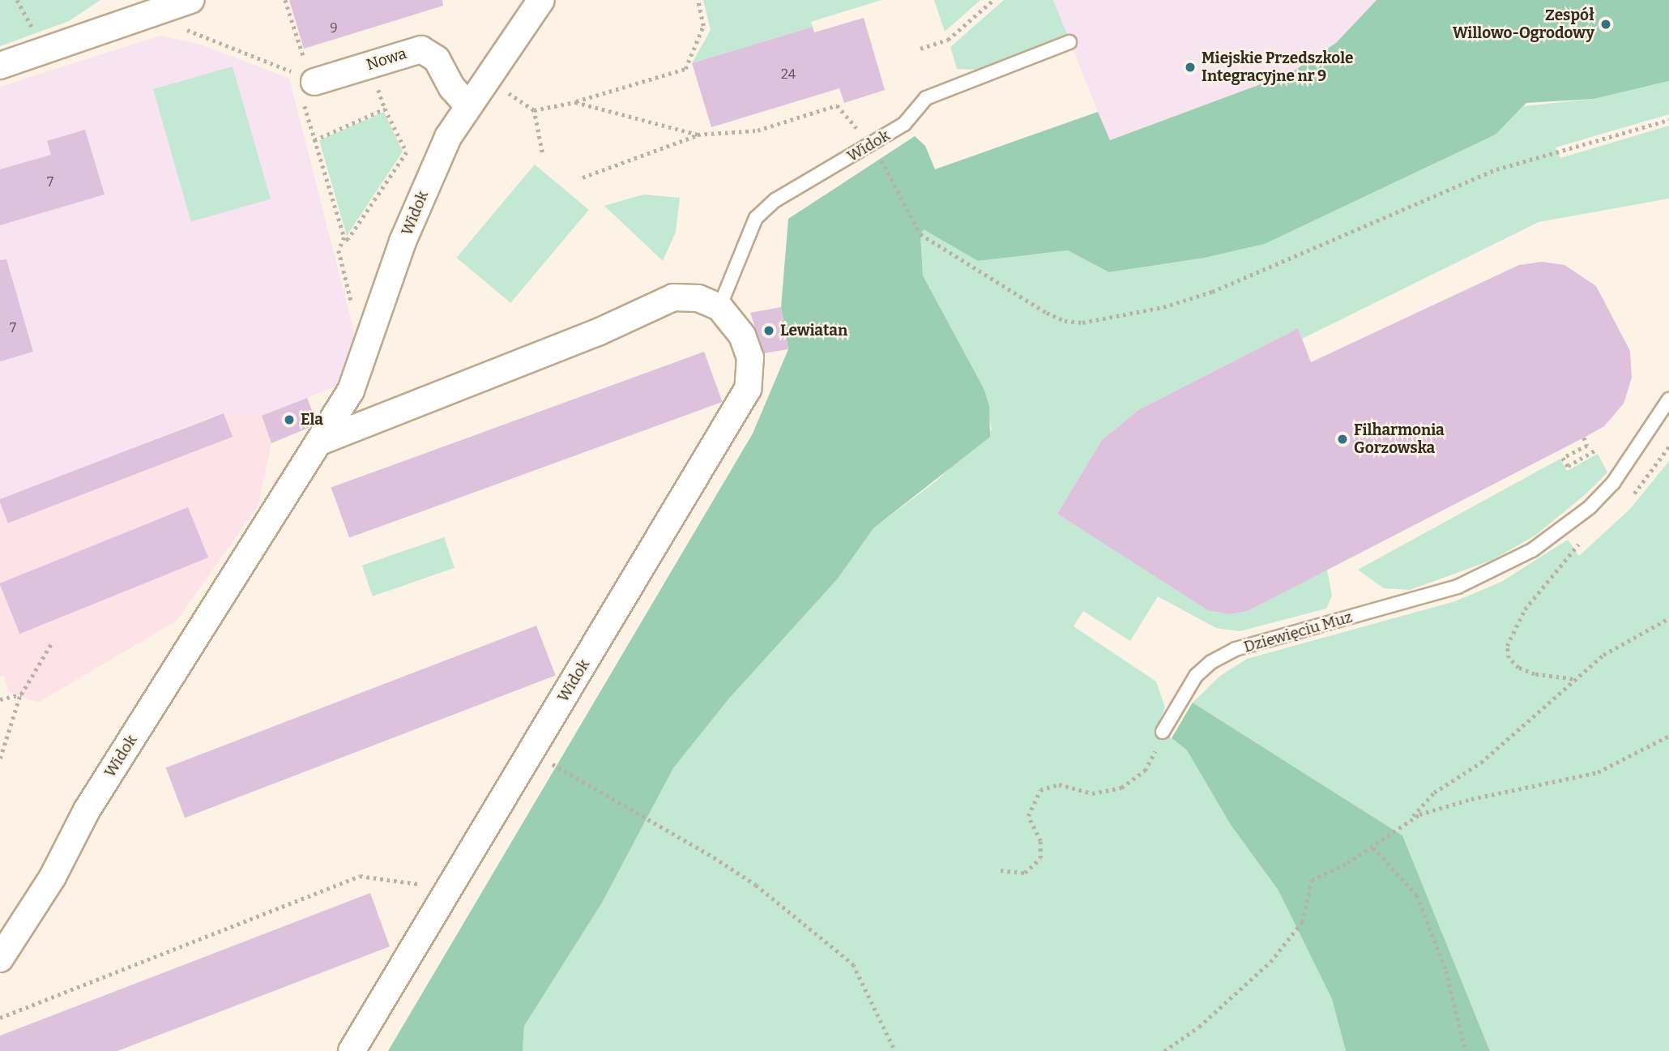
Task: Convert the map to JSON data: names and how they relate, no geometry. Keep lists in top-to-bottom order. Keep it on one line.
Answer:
{"streets":{"street":["Nowa","Widok"],"lane":["Dziewięciu Muz"]},"crossings":[["Nowa","Widok"]],"places":["Zespół Willowo-Ogrodowy","Miejskie Przedszkole Integracyjne nr 9","Lewiatan","Ela","Filharmonia Gorzowska"],"house_numbers":["9","24","7","7"]}
